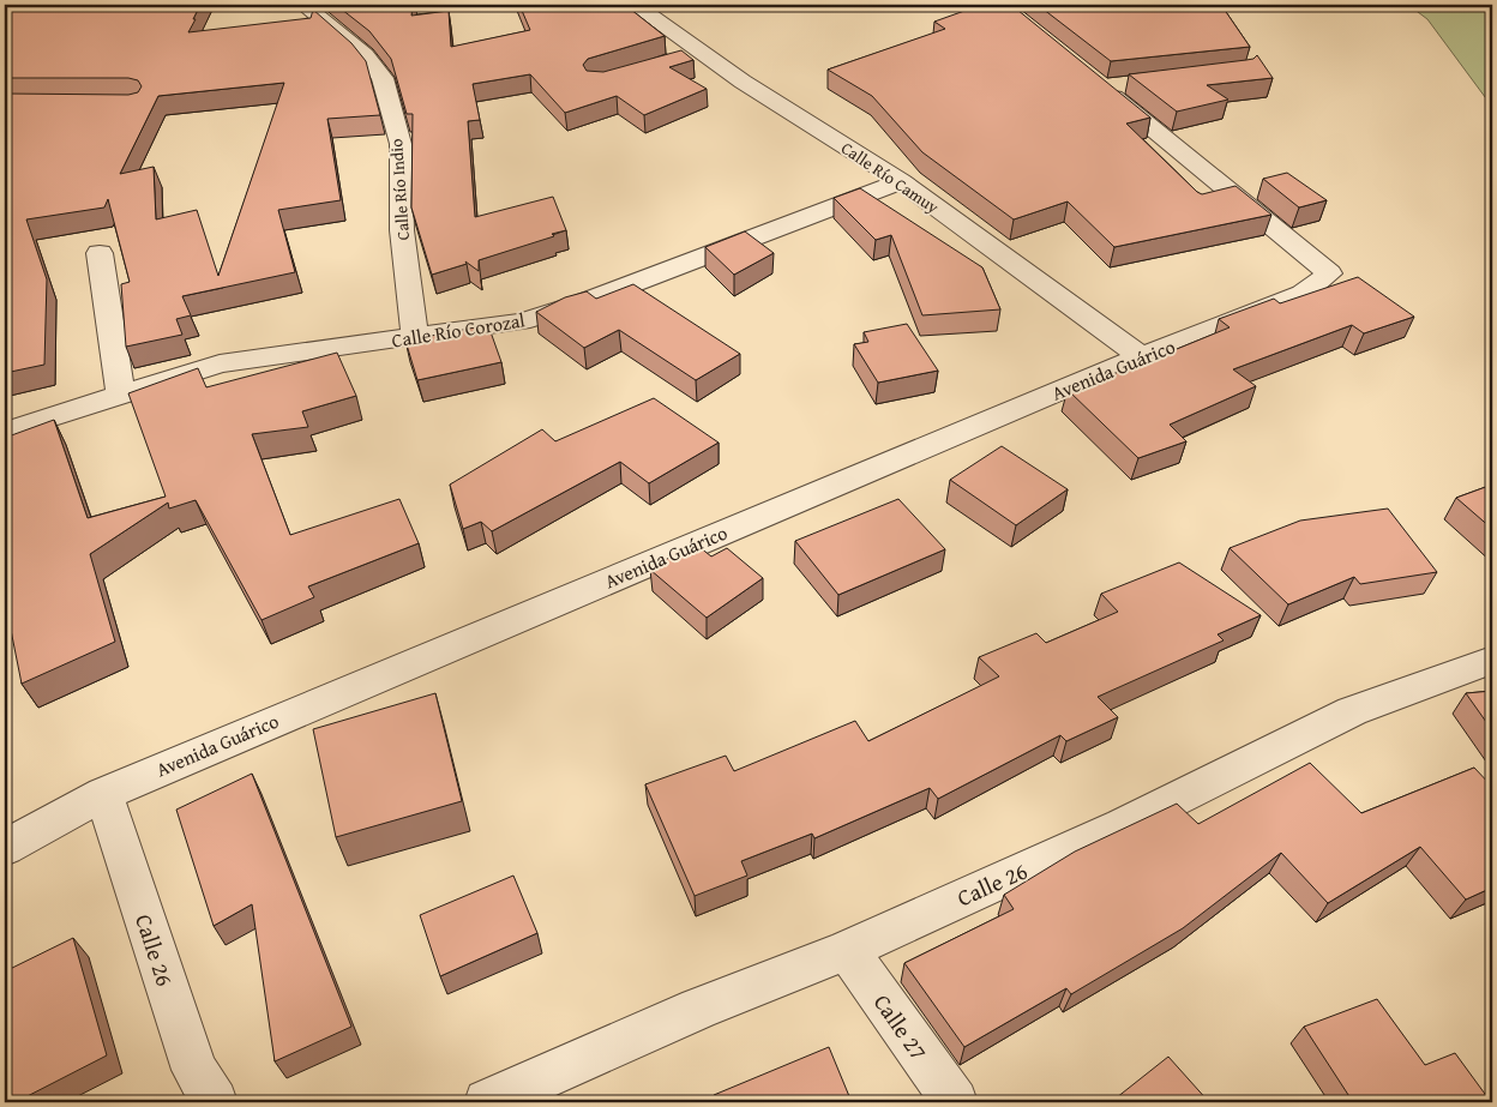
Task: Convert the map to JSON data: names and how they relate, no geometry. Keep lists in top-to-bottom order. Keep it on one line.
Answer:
{"streets":{"street":["Calle Río Camuy","Calle Río Indio","Calle Río Corozal","Avenida Guárico","Calle 26","Calle 27"]},"crossings":[["Calle Río Camuy","Calle Río Corozal"],["Calle Río Camuy","Avenida Guárico"],["Calle Río Indio","Calle Río Corozal"],["Avenida Guárico","Calle 26"],["Calle 26","Calle 27"]]}
